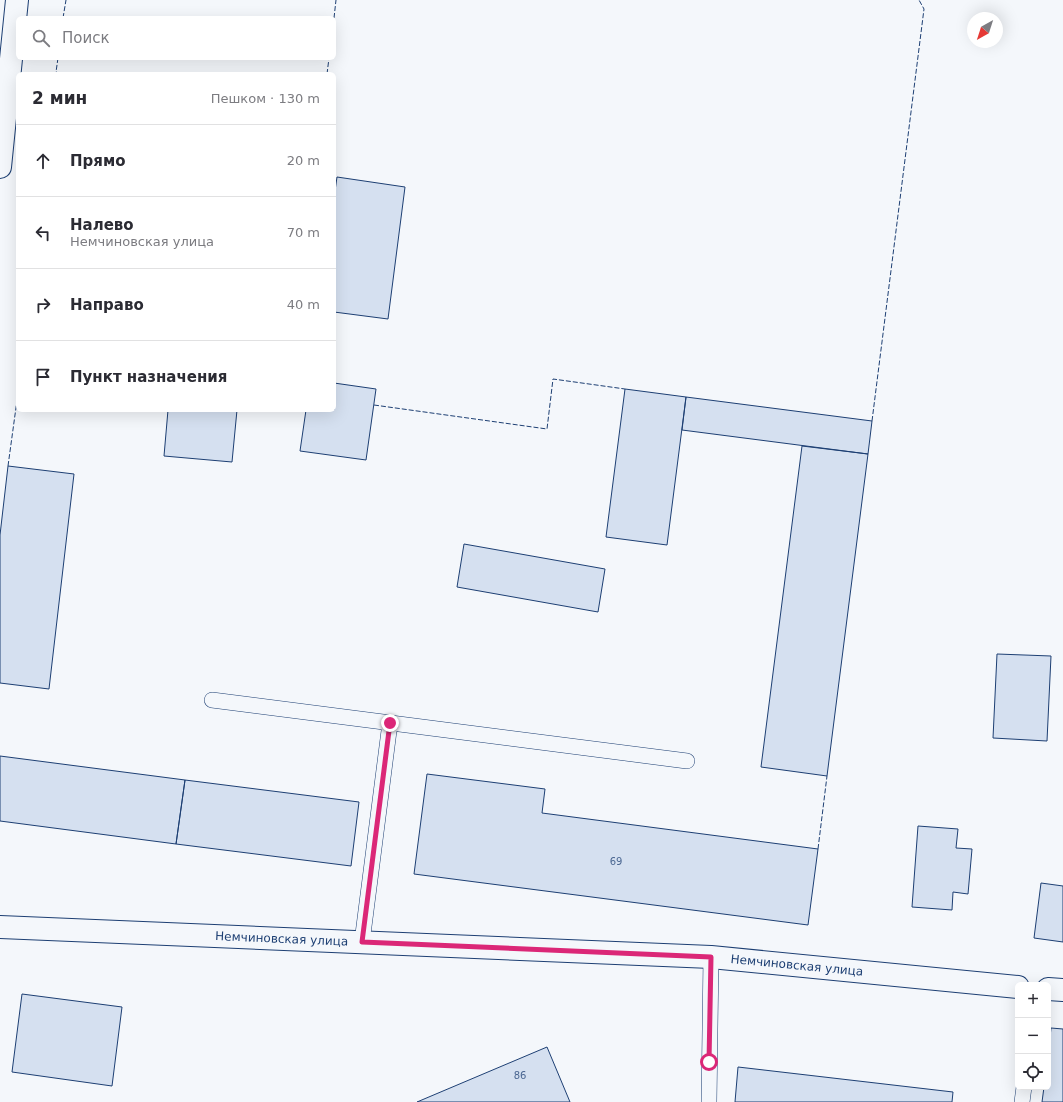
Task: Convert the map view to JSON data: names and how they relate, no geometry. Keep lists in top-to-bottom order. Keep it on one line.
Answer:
{"streets":{"main road":["Немчиновская улица"]},"house_numbers":["69","86"],"north":"bottom left","page":{"search":"Поиск","heading":["2 мин","Пешком · 130 m"],"list":[["Прямо","20 m"],["Налево","Немчиновская улица","70 m"],["Направо","40 m"],"Пункт назначения"],"map_buttons":["+","−"]}}
